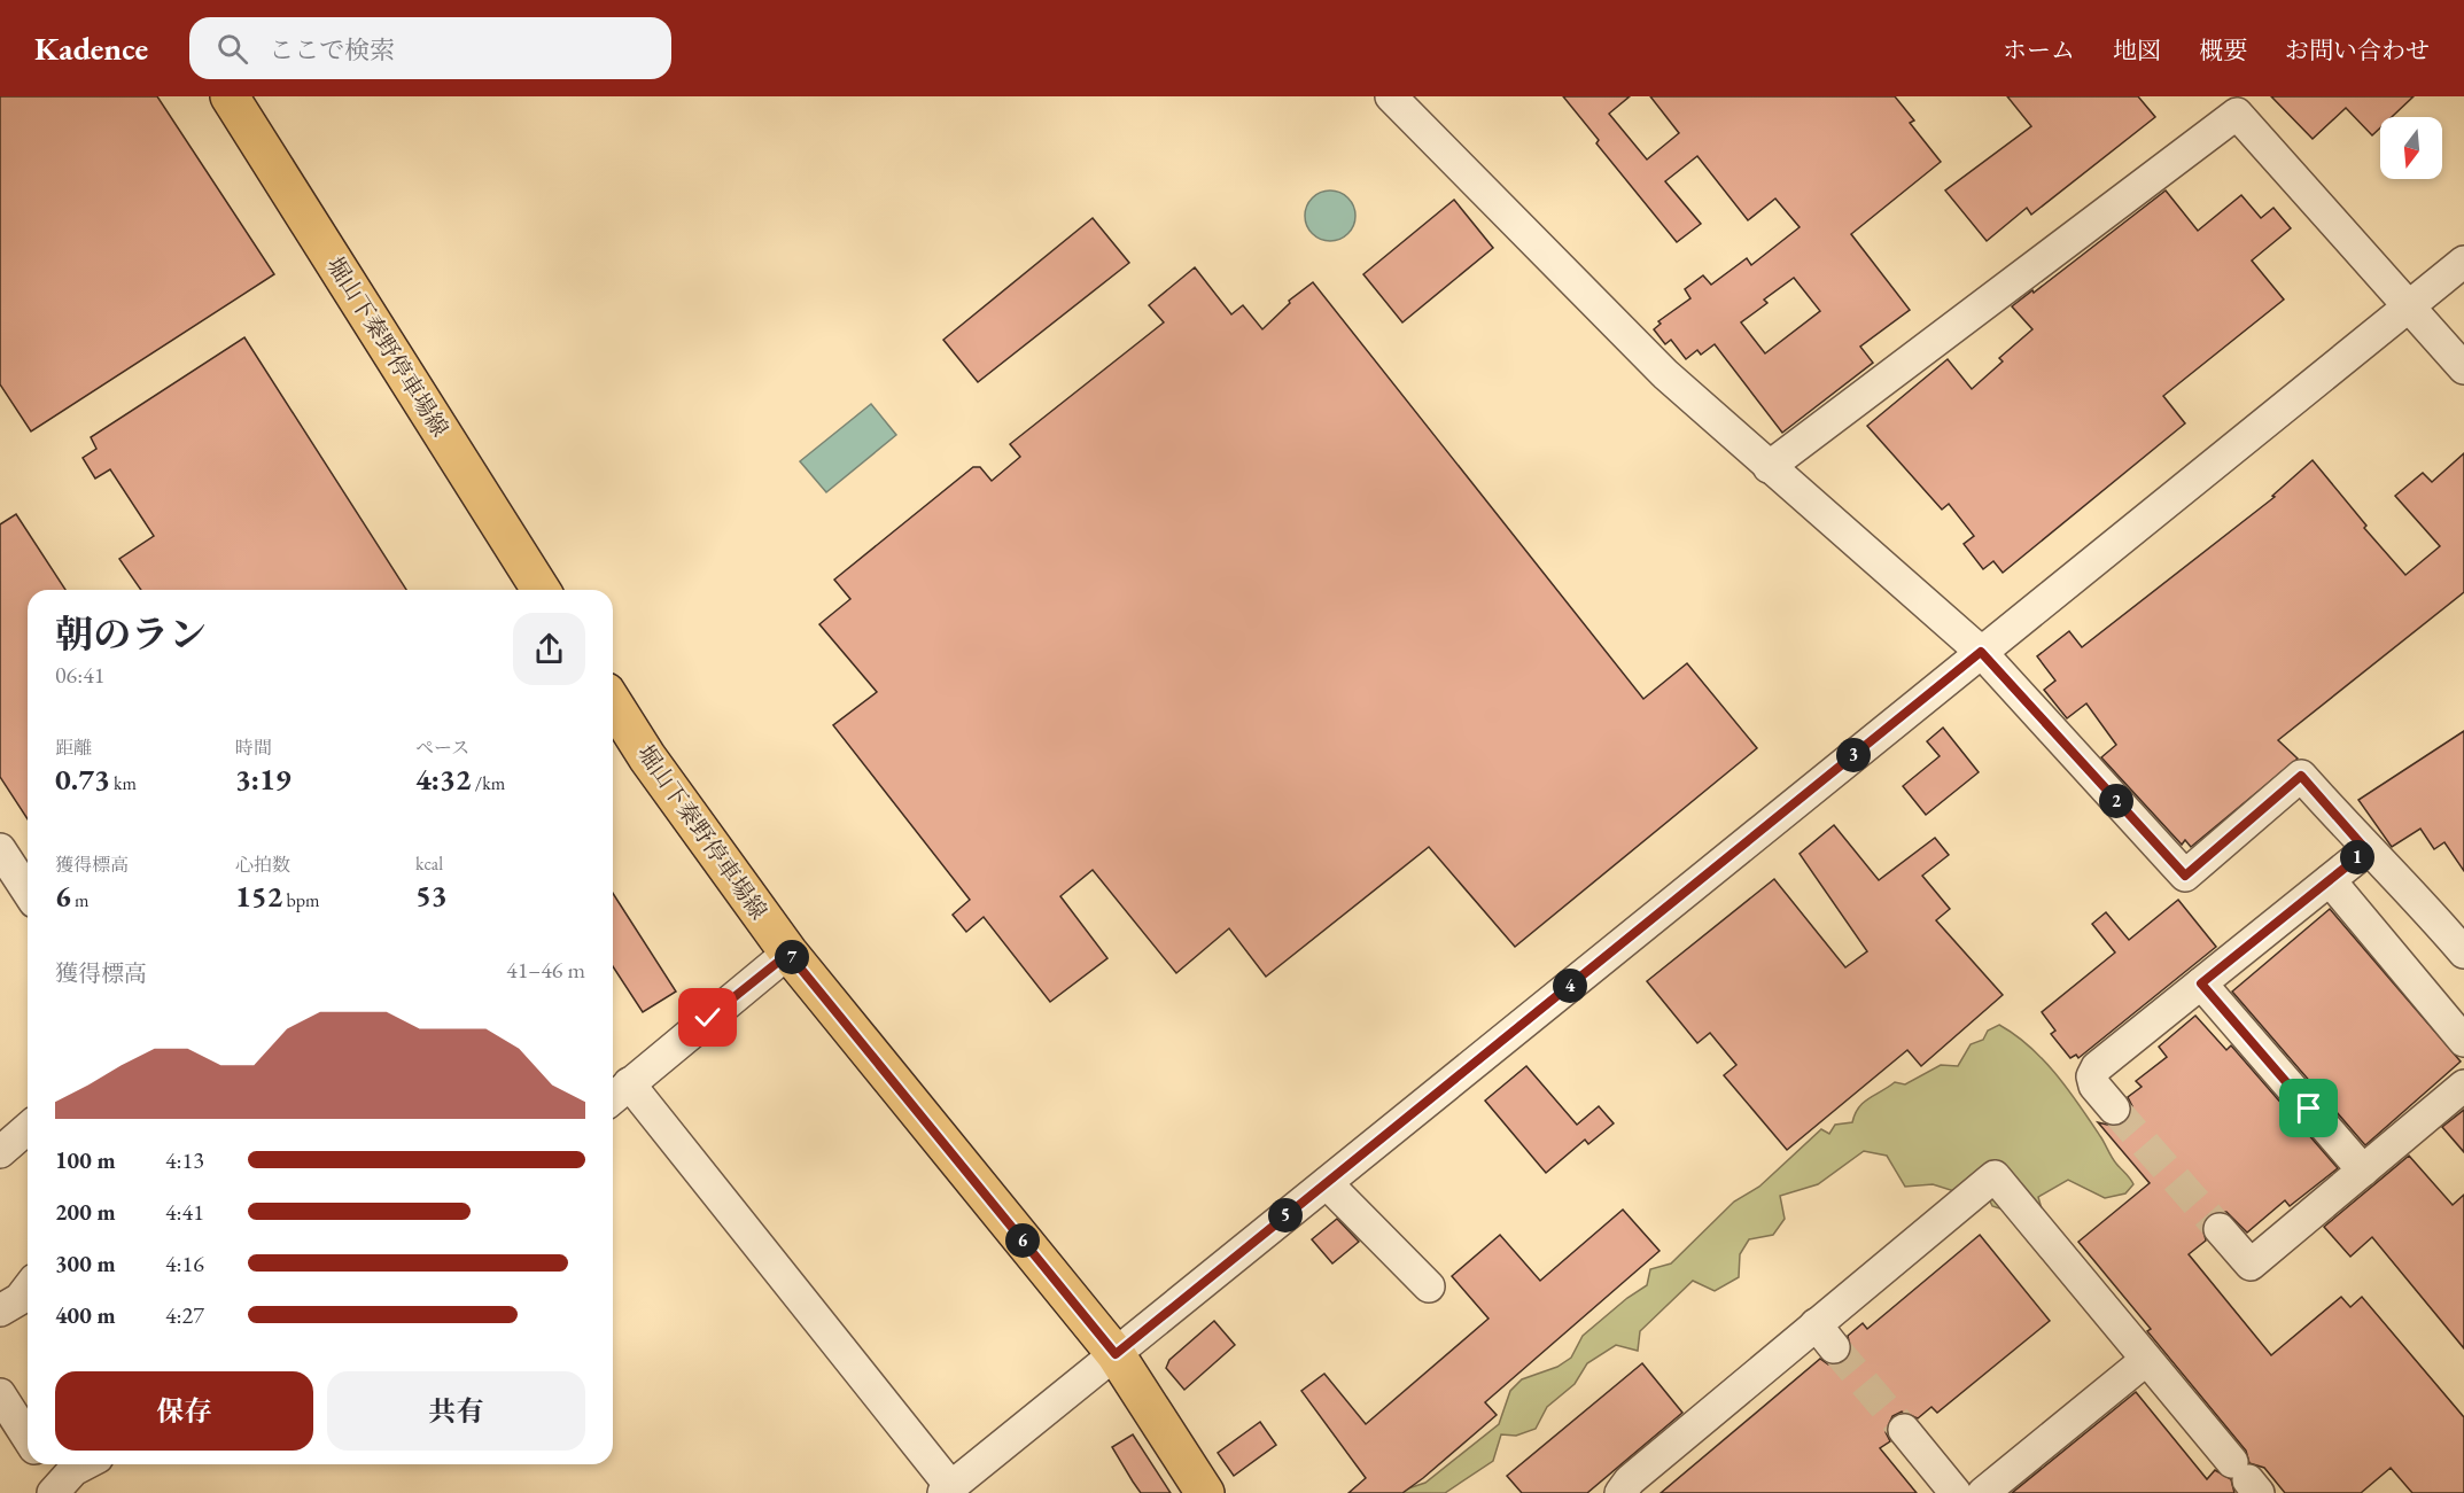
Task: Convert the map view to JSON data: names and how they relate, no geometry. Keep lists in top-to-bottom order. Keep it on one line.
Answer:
{"streets":{"main road":["堀山下秦野停車場線"]},"north":"bottom","page":{"header":"Kadence","search":"ここで検索","nav":["ホーム","地図","概要","お問い合わせ"],"heading":["朝のラン","06:41"],"stats":[["距離","0.73 km"],["時間","3:19"],["ペース","4:32 /km"],["獲得標高","6 m"],["心拍数","152 bpm"],["kcal","53"]],"pins":["3","2","1","7","4","5","6"],"chart":["獲得標高","41–46 m"],"list":[{"name":"100 m","note":"4:13"},{"name":"200 m","note":"4:41"},{"name":"300 m","note":"4:16"},{"name":"400 m","note":"4:27"}],"buttons":["保存","共有"]}}
